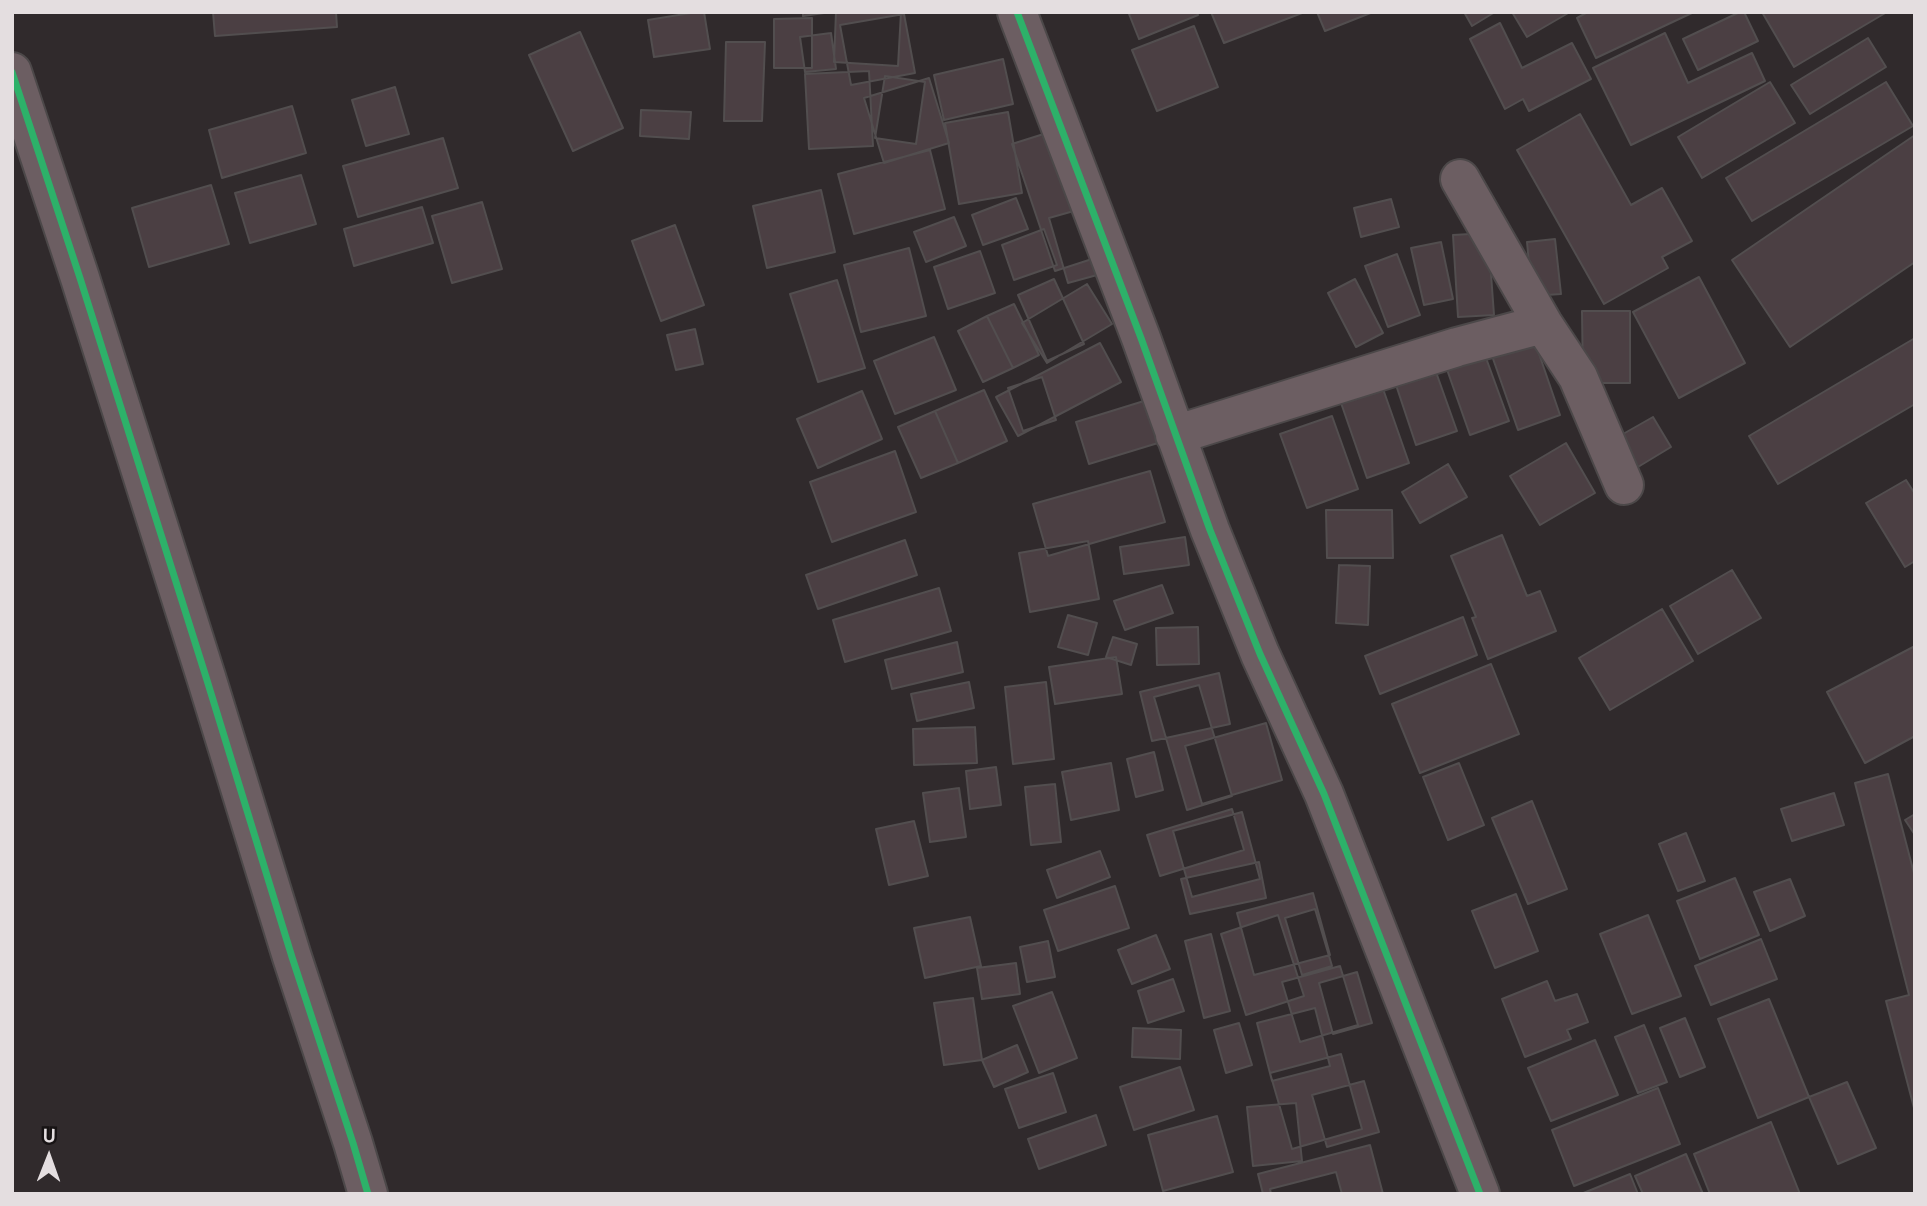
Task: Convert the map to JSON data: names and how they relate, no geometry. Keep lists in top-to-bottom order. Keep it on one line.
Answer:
{"north":"top"}
